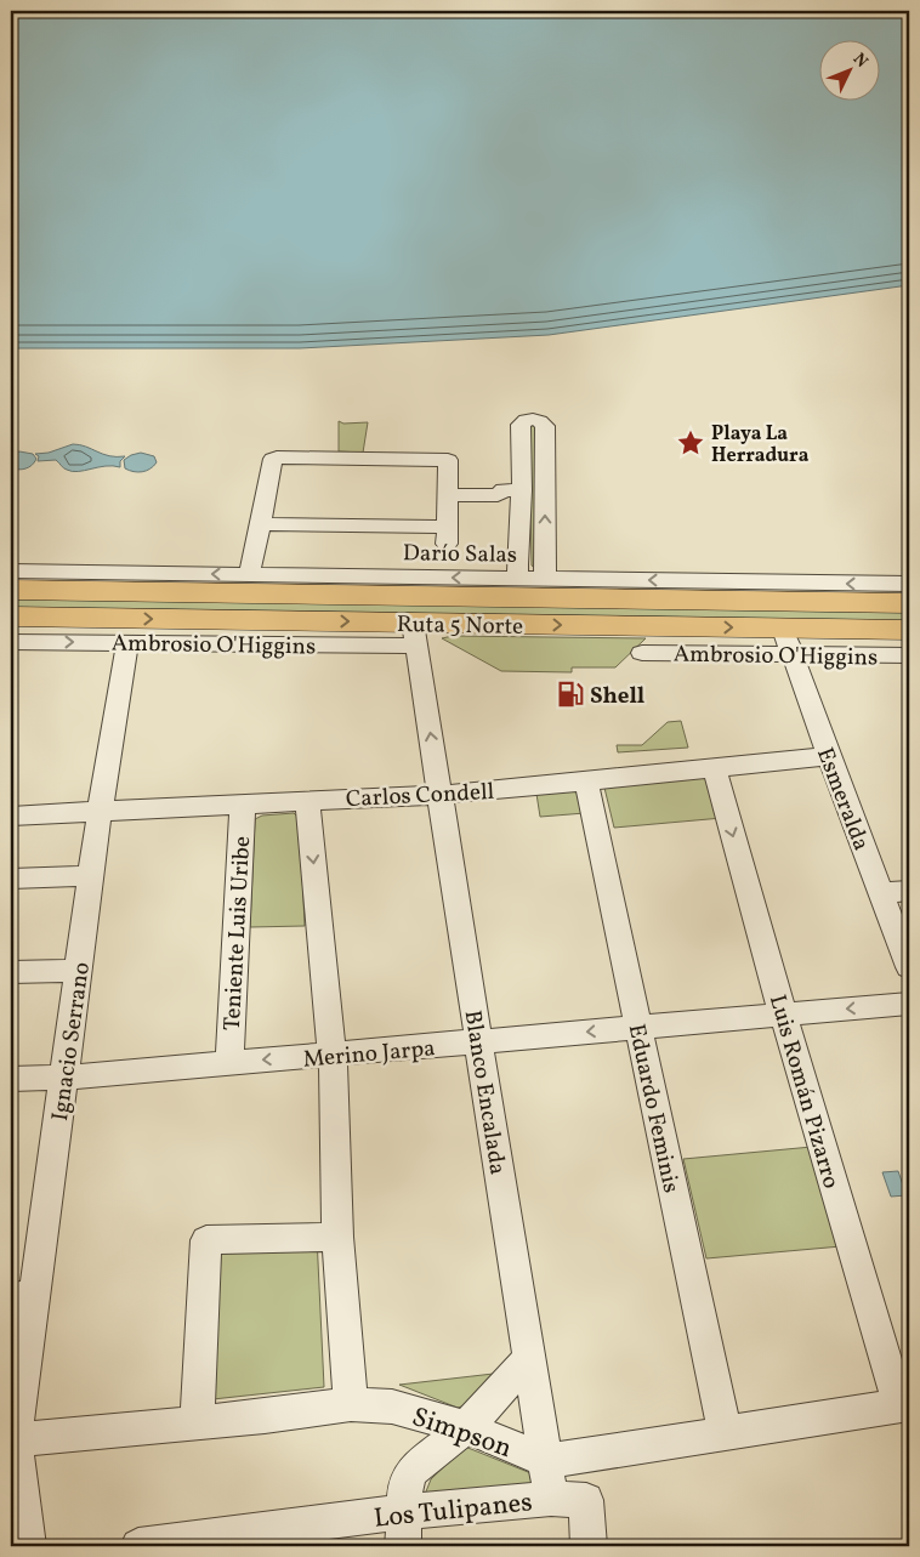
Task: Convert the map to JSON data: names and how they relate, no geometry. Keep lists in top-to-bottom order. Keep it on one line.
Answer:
{"streets":{"highway":["Ruta 5 Norte"],"street":["Darío Salas","Ambrosio O'Higgins","Carlos Condell","Esmeralda","Teniente Luis Uribe","Ignacio Serrano","Merino Jarpa","Luis Román Pizarro","Blanco Encalada","Eduardo Feminis","Simpson","Los Tulipanes"]},"crossings":[["Ruta 5 Norte","Ambrosio O'Higgins"],["Ruta 5 Norte","Esmeralda"],["Ruta 5 Norte","Blanco Encalada"],["Ambrosio O'Higgins","Esmeralda"],["Ambrosio O'Higgins","Ignacio Serrano"],["Ambrosio O'Higgins","Blanco Encalada"],["Carlos Condell","Esmeralda"],["Carlos Condell","Teniente Luis Uribe"],["Carlos Condell","Ignacio Serrano"],["Carlos Condell","Blanco Encalada"],["Carlos Condell","Eduardo Feminis"],["Teniente Luis Uribe","Merino Jarpa"],["Ignacio Serrano","Merino Jarpa"],["Ignacio Serrano","Simpson"],["Merino Jarpa","Luis Román Pizarro"],["Merino Jarpa","Blanco Encalada"],["Merino Jarpa","Eduardo Feminis"],["Blanco Encalada","Simpson"],["Blanco Encalada","Los Tulipanes"]],"one_way":["Darío Salas","Merino Jarpa","Luis Román Pizarro"],"places":{"place":["Playa La Herradura"],"fuel station":["Shell"]},"north":"top right"}
